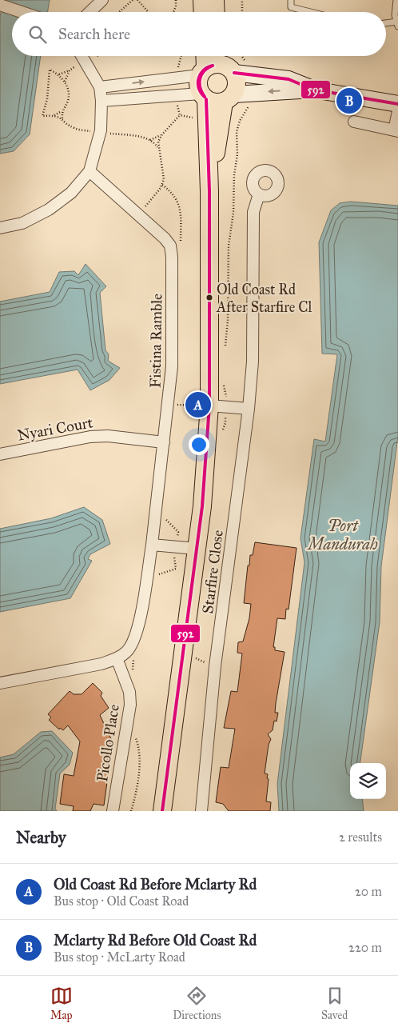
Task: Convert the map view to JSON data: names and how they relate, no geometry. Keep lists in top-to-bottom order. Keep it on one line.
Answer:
{"streets":{"street":["Fistina Ramble","Nyari Court","Starfire Close","Picollo Place"]},"crossings":[["Fistina Ramble","Nyari Court"],["Fistina Ramble","Picollo Place"]],"water":["Port Mandurah"],"places":["Old Coast Rd After Starfire Cl"],"lines":["transit line 592"],"page":{"search":"Search here","pins":["B","A"],"heading":["Nearby","2 results"],"list":[{"mark":"A","name":"Old Coast Rd Before Mclarty Rd","note":"Bus stop · Old Coast Road","value":"20 m"},{"mark":"B","name":"Mclarty Rd Before Old Coast Rd","note":"Bus stop · McLarty Road","value":"220 m"}],"nav":["Map","Directions","Saved"]}}
